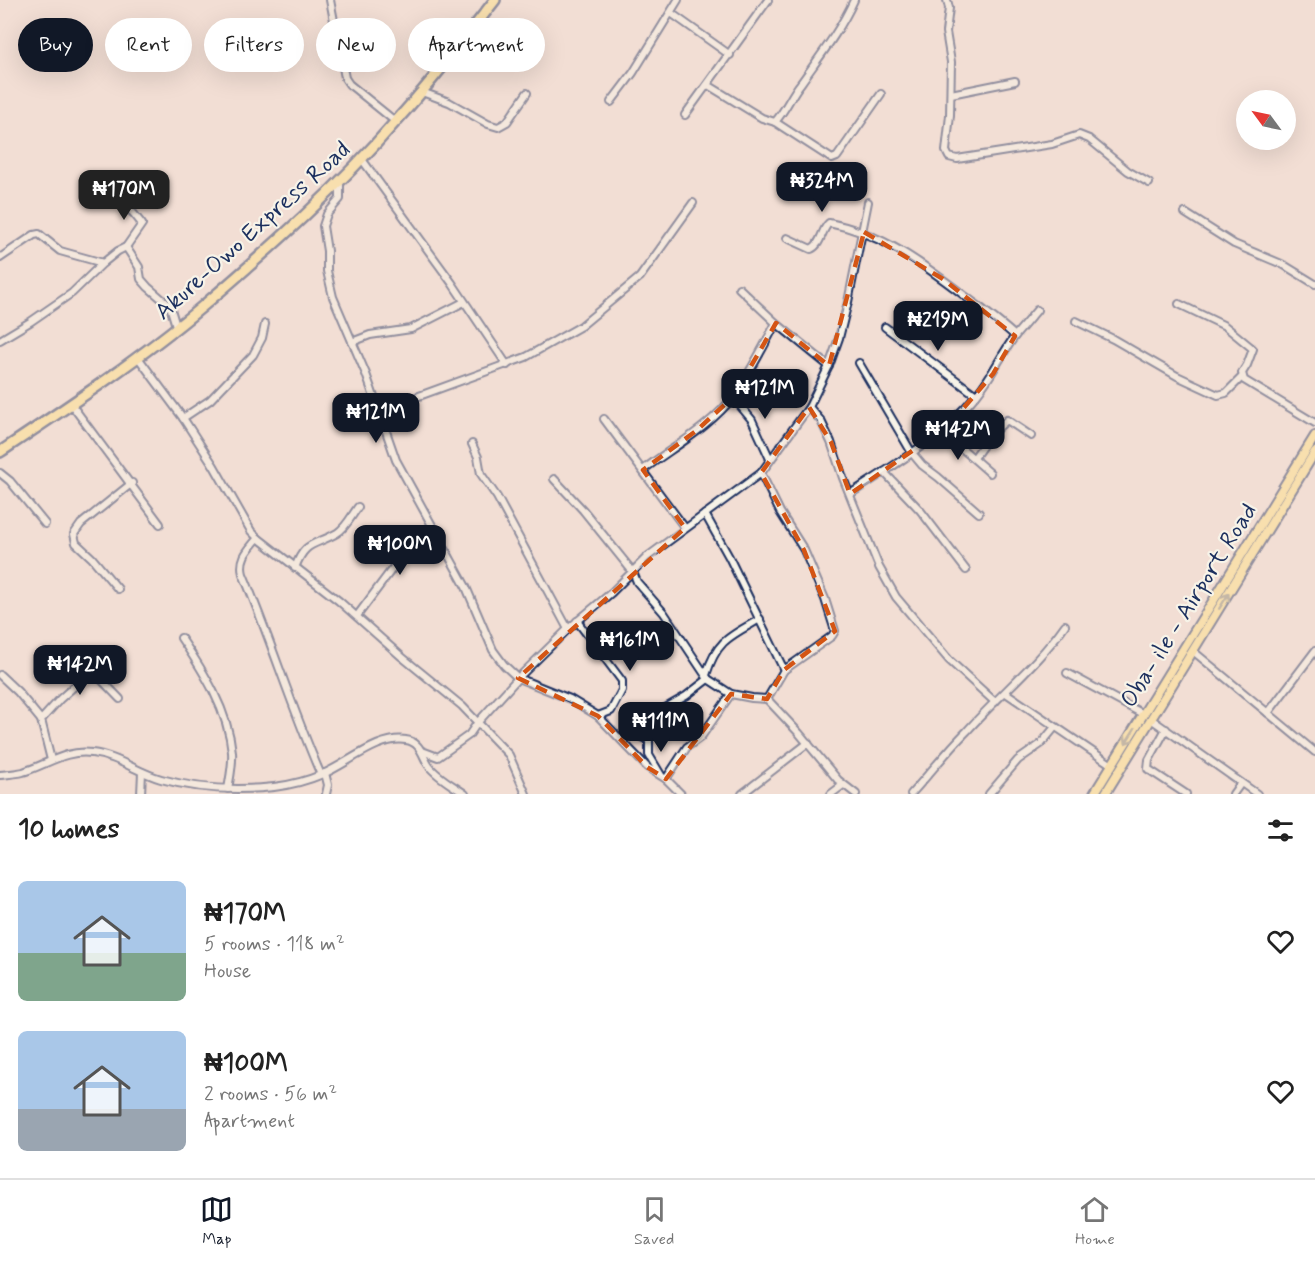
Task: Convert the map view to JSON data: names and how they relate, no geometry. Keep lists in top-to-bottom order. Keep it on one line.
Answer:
{"streets":{"highway":["Akure-Owo Express Road"],"main road":["Oba- ile - Airport Road"]},"north":"top left","page":{"chip":["Buy","Rent","Filters","New","Apartment"],"price":["₦324M","₦170M","₦219M","₦121M","₦121M","₦142M","₦100M","₦161M","₦142M","₦111M"],"heading":"10 homes","list":[{"name":"₦170M","note":"5 rooms · 118 m² · House"},{"name":"₦100M","note":"2 rooms · 56 m² · Apartment"}],"tabs":["Map","Saved","Home"]}}
